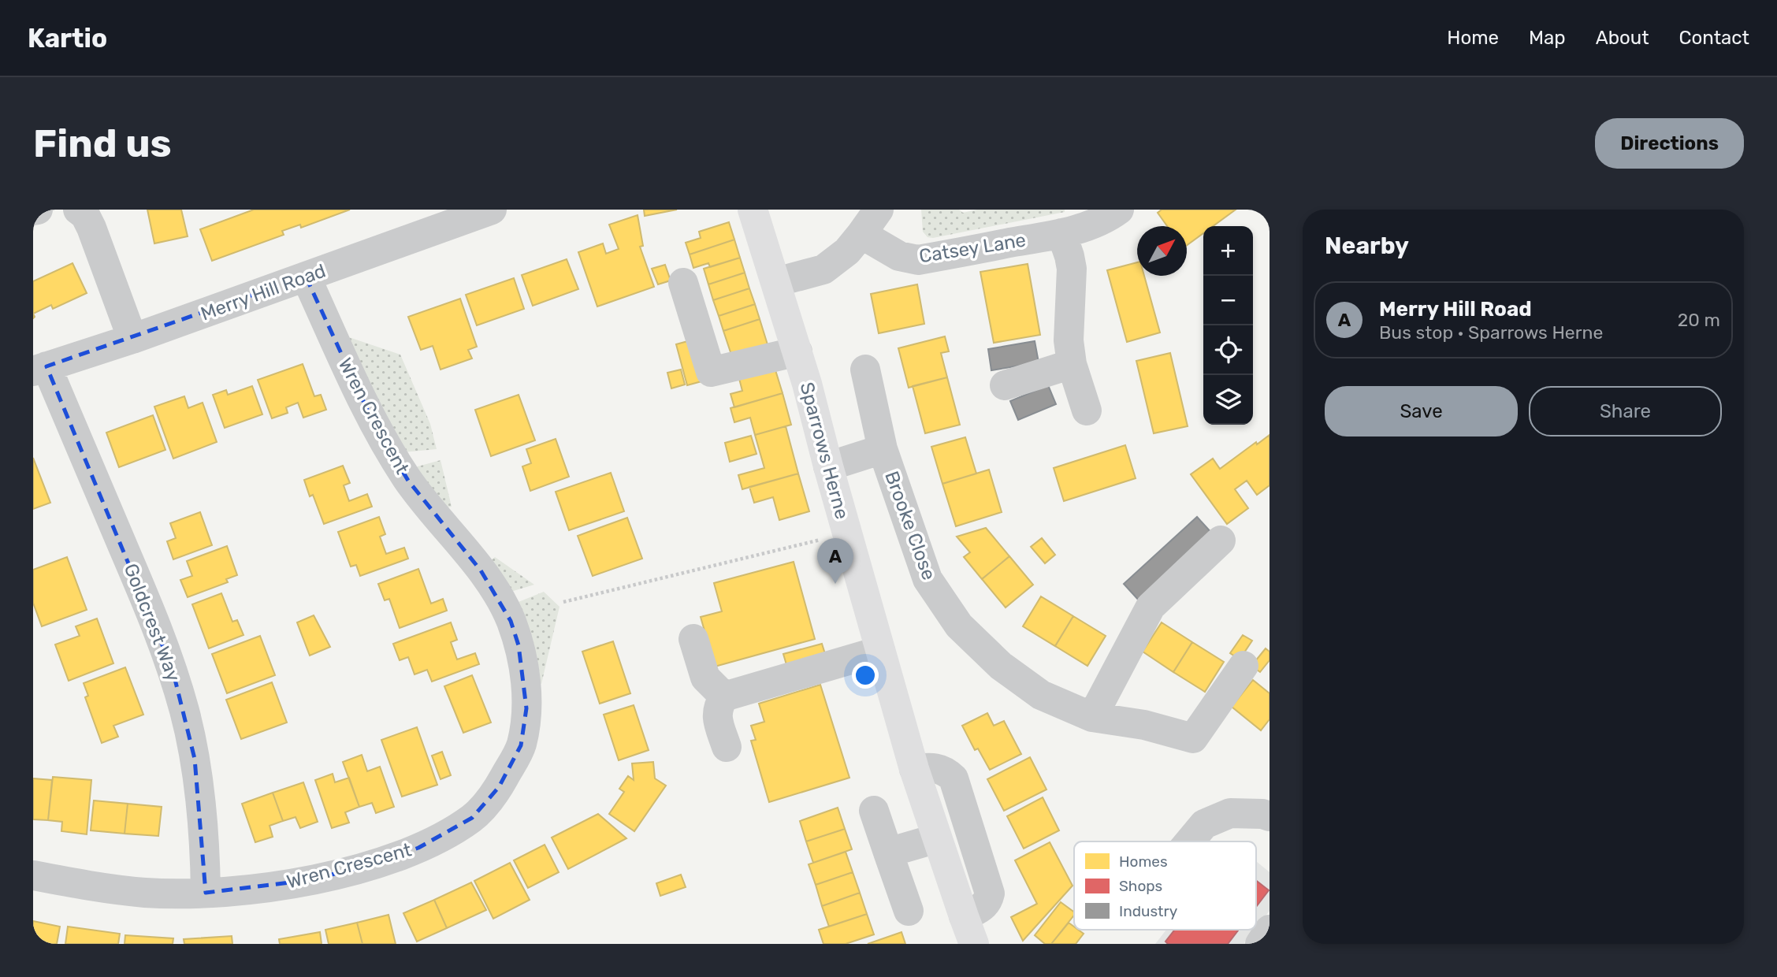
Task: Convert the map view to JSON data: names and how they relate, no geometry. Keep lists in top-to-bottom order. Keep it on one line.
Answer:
{"streets":{"main road":["Sparrows Herne"],"street":["Catsey Lane","Merry Hill Road","Wren Crescent","Brooke Close","Goldcrest Way"]},"crossings":[["Merry Hill Road","Wren Crescent"],["Merry Hill Road","Goldcrest Way"],["Wren Crescent","Goldcrest Way"],["Sparrows Herne","Brooke Close"]],"legend":["Homes","Shops","Industry"],"north":"top right","page":{"header":"Kartio","nav":["Home","Map","About","Contact"],"buttons":["Directions",["Save","Share"]],"title":"Find us","heading":"Nearby","map_buttons":["+","−"],"list":[{"mark":"A","name":"Merry Hill Road","note":"Bus stop · Sparrows Herne","value":"20 m"}],"pins":"A"}}
